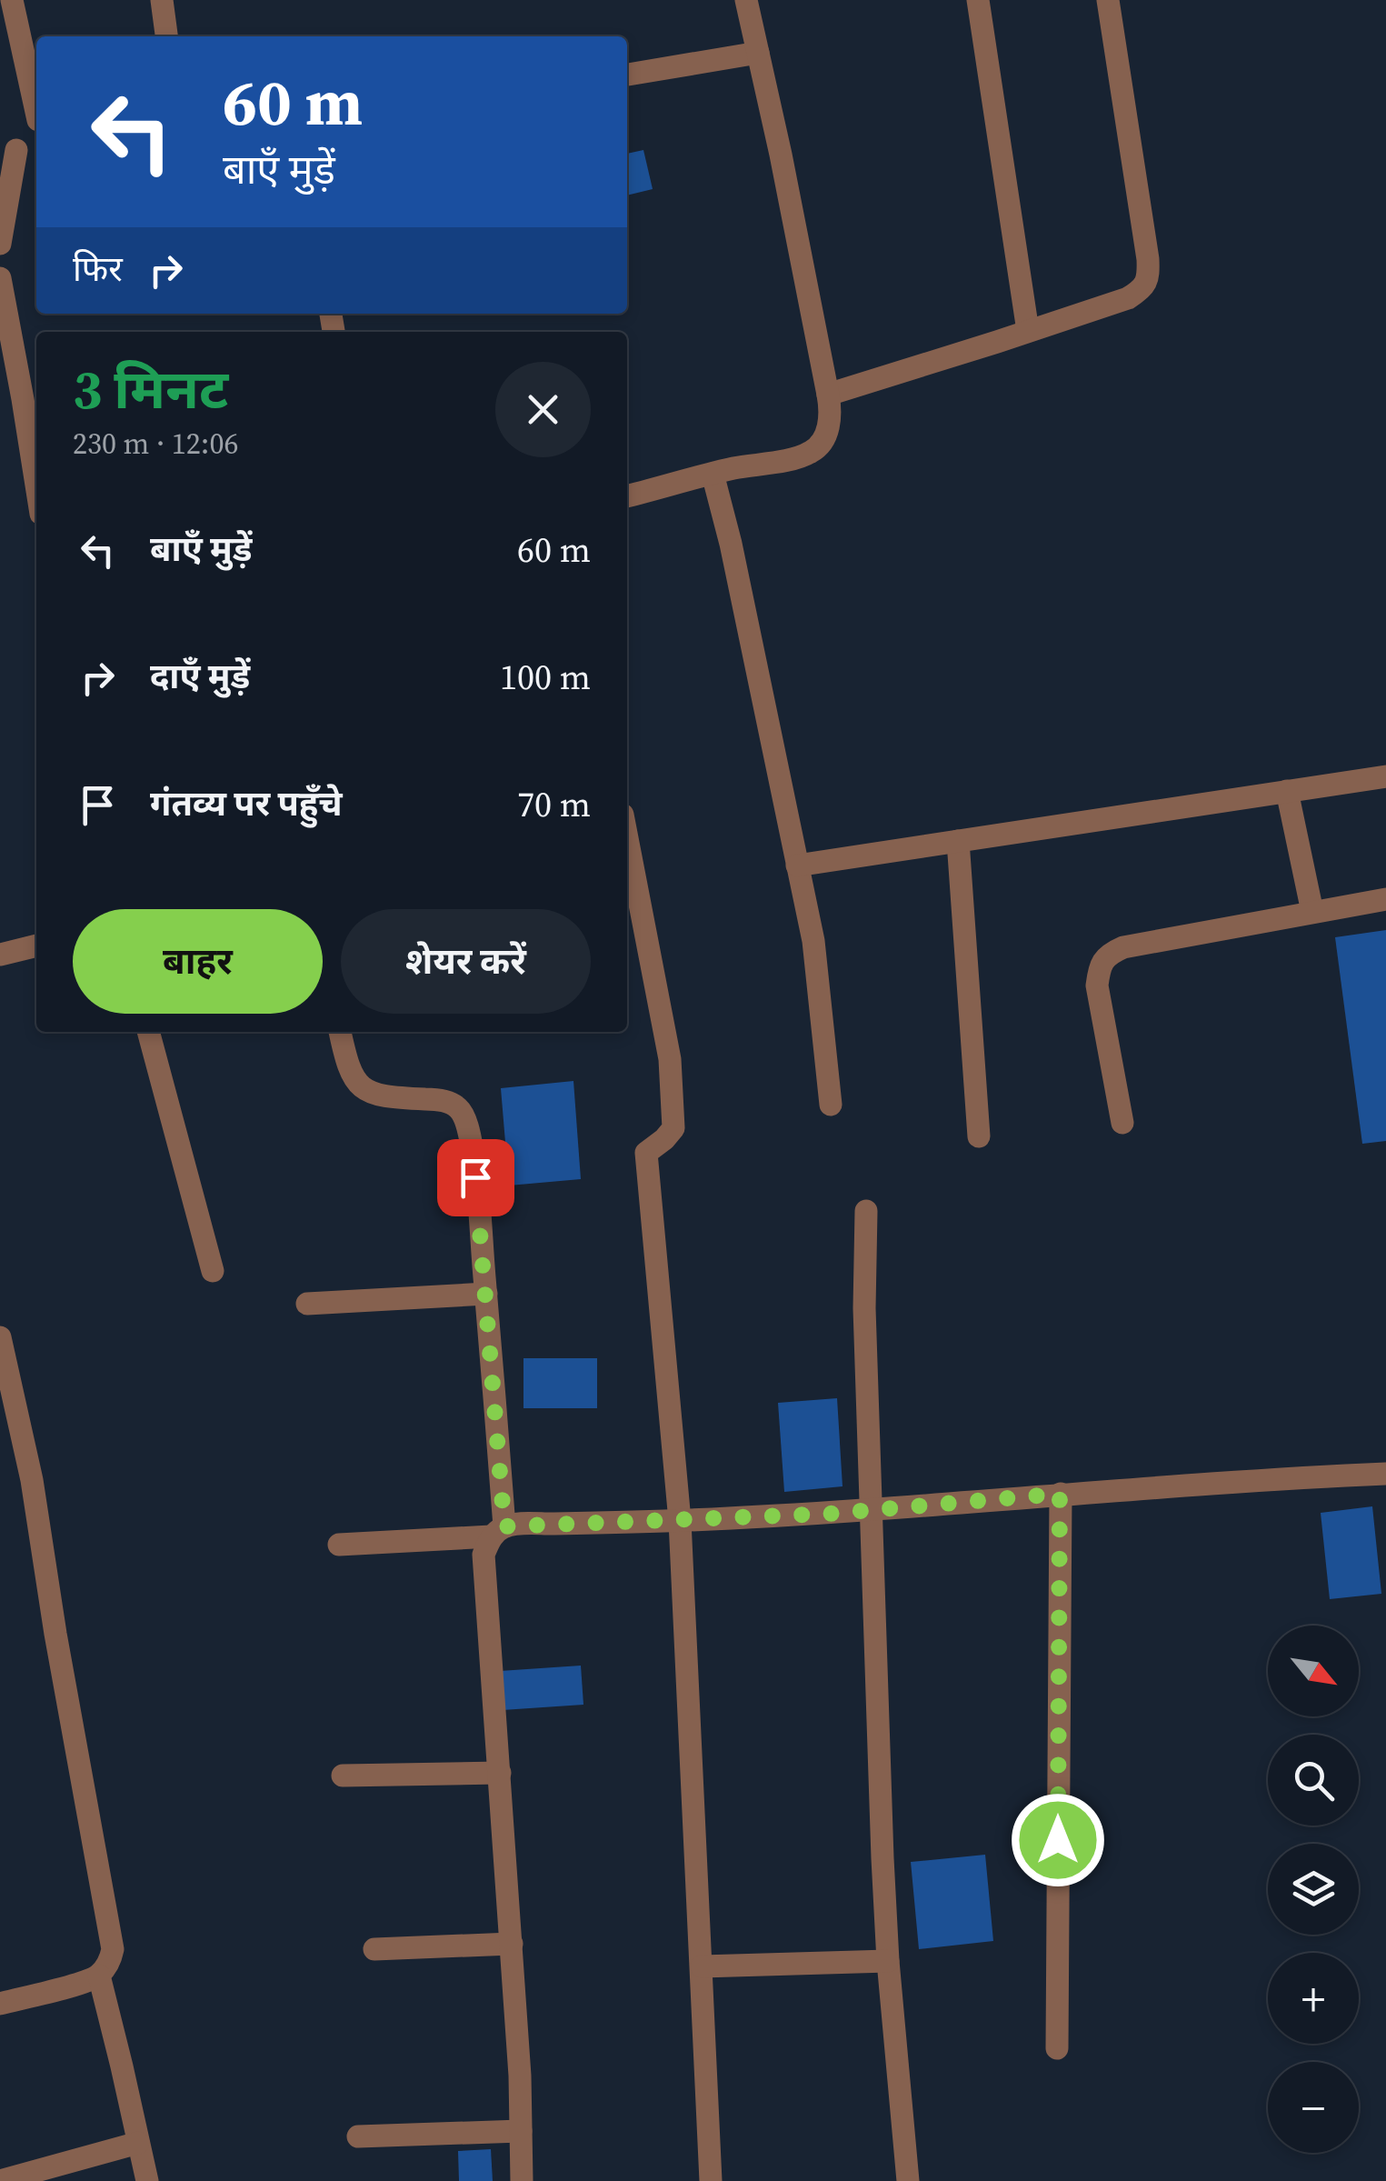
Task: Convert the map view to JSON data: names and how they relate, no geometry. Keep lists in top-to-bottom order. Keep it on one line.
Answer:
{"north":"bottom right","page":{"turn":["60 m","बाएँ मुड़ें"],"then":"फिर","heading":["3 मिनट","230 m · 12:06"],"list":[{"name":"बाएँ मुड़ें","value":"60 m"},{"name":"दाएँ मुड़ें","value":"100 m"},{"name":"गंतव्य पर पहुँचे","value":"70 m"}],"buttons":["बाहर","शेयर करें"],"map_buttons":["+","−"]}}
